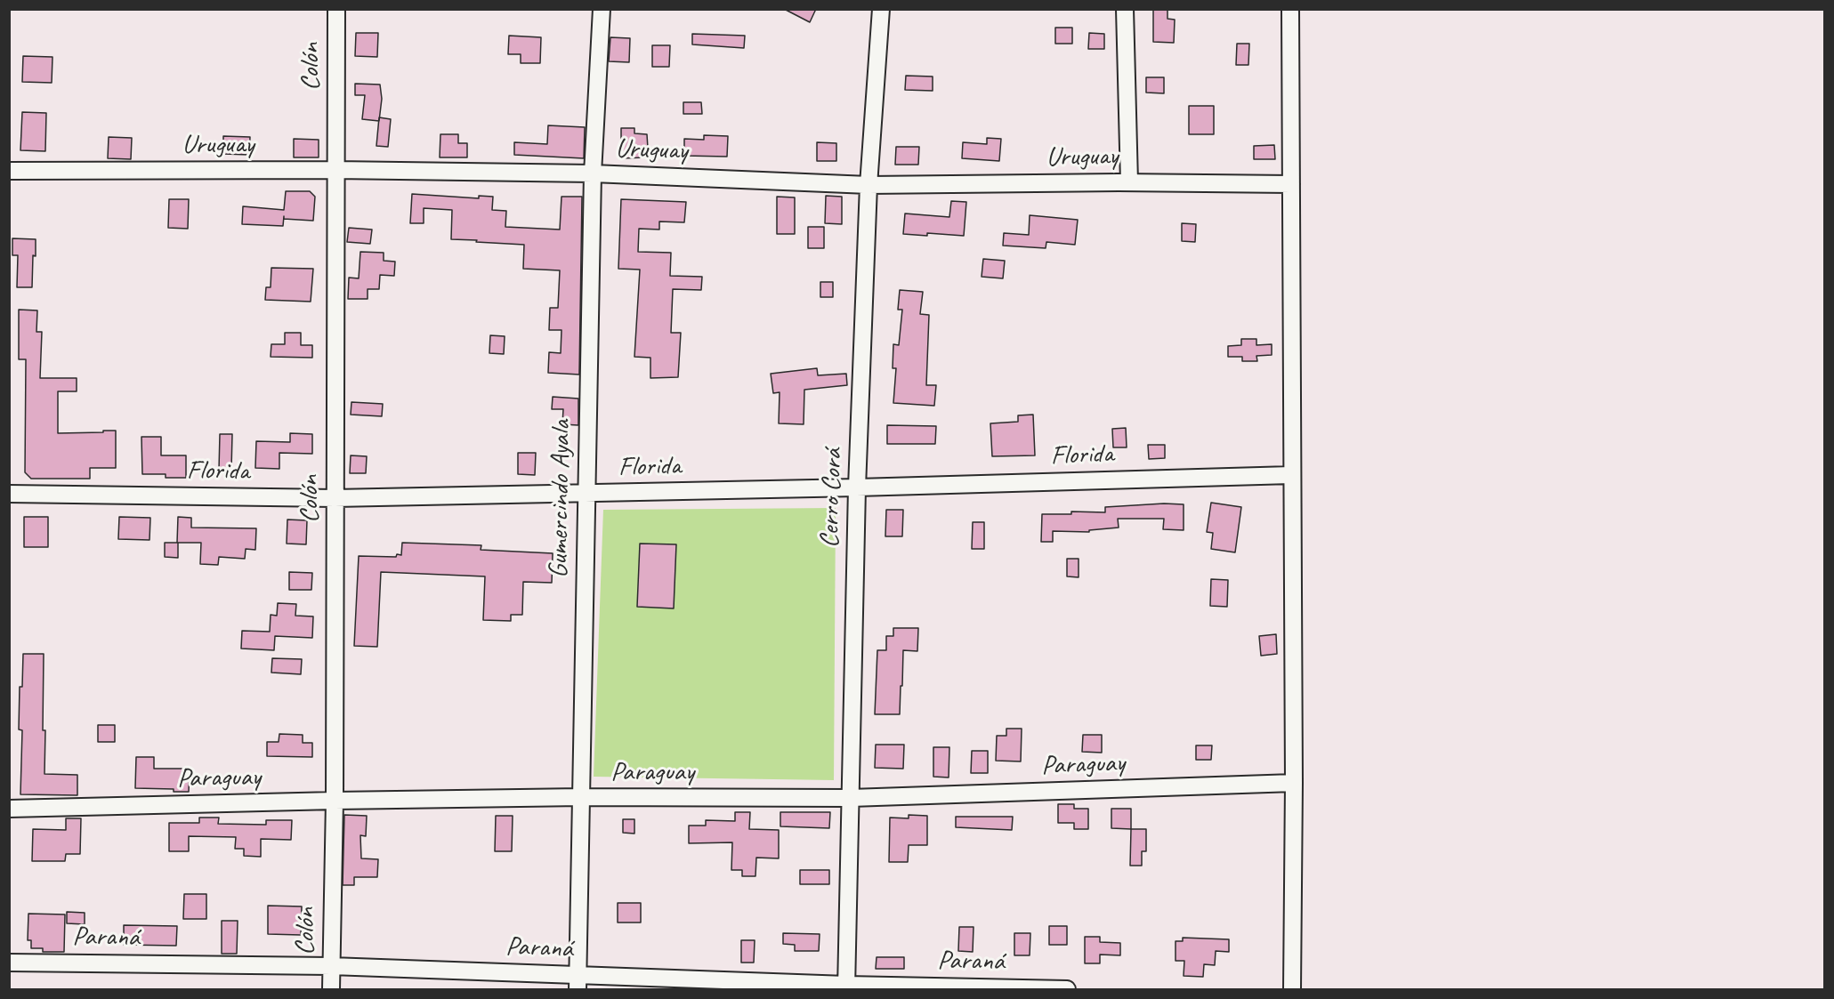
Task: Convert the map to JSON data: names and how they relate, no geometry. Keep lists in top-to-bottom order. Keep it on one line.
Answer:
{"streets":{"street":["Colón","Uruguay","Florida","Cerro Corá","Gumercindo Ayala","Paraguay","Paraná"]},"crossings":[["Colón","Uruguay"],["Colón","Florida"],["Colón","Paraguay"],["Colón","Paraná"],["Uruguay","Cerro Corá"],["Uruguay","Gumercindo Ayala"],["Florida","Cerro Corá"],["Florida","Gumercindo Ayala"],["Cerro Corá","Paraguay"],["Cerro Corá","Paraná"],["Gumercindo Ayala","Paraguay"],["Gumercindo Ayala","Paraná"]]}
